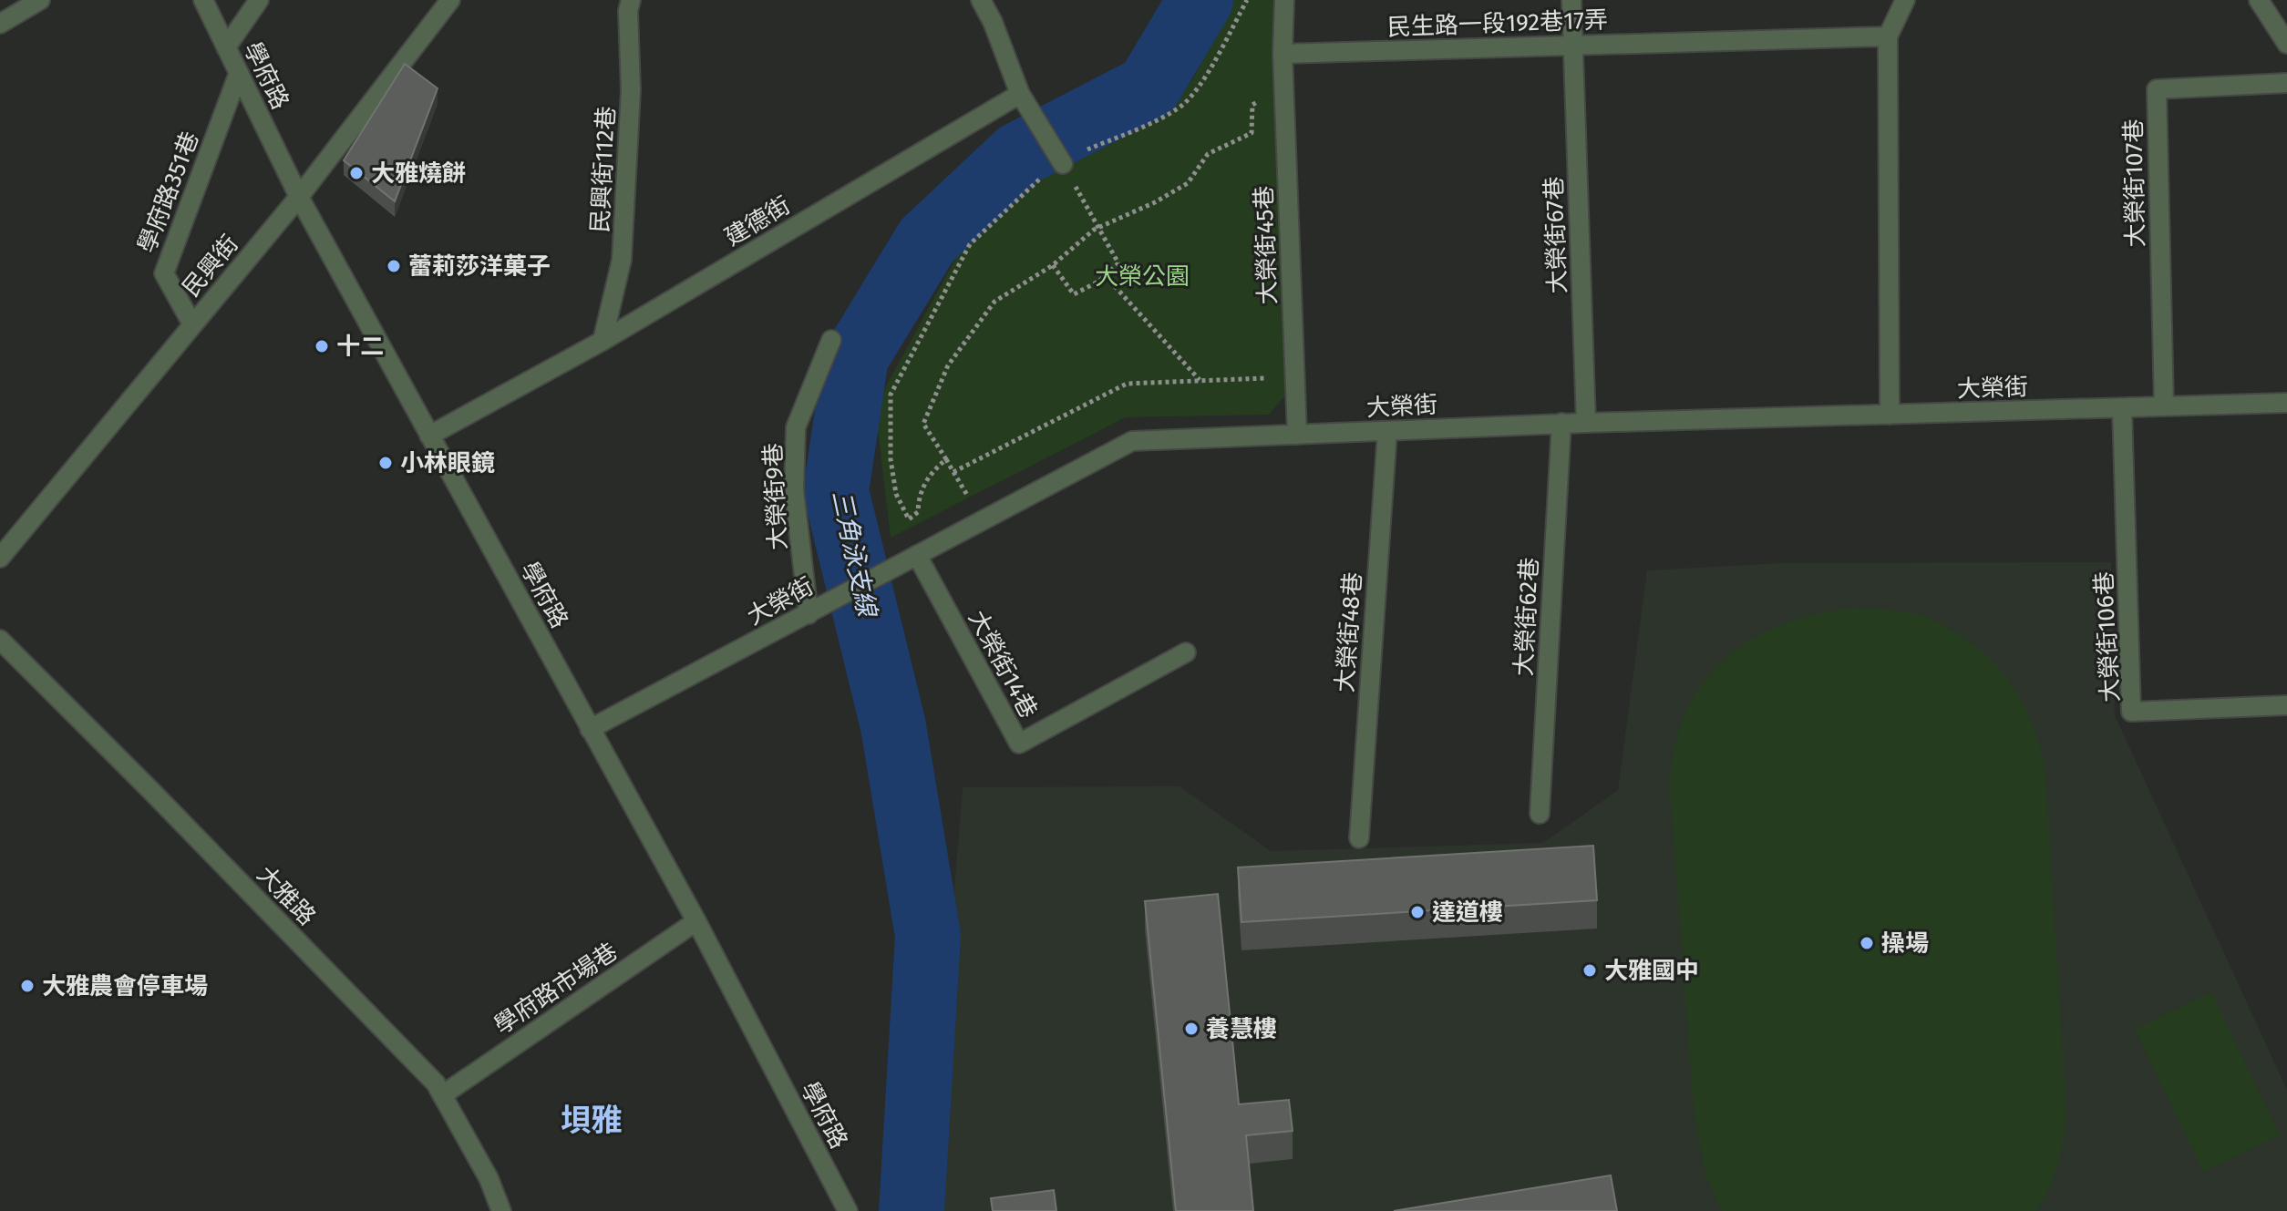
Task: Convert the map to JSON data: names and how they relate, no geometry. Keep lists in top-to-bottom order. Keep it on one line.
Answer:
{"streets":{"street":["民生路一段192巷17弄","學府路","民興街112巷","大榮街107巷","學府路351巷","建德街","大榮街67巷","大榮街45巷","民興街","大榮街","大榮街9巷","大榮街62巷","大榮街48巷","大榮街106巷","大榮街14巷","大雅路","學府路市場巷"]},"crossings":[["民生路一段192巷17弄","大榮街67巷"],["民生路一段192巷17弄","大榮街45巷"],["學府路","學府路351巷"],["學府路","建德街"],["學府路","民興街"],["學府路","大榮街"],["學府路","學府路市場巷"],["民興街112巷","建德街"],["大榮街107巷","大榮街"],["學府路351巷","民興街"],["大榮街67巷","大榮街"],["大榮街45巷","大榮街"],["大榮街","大榮街9巷"],["大榮街","大榮街62巷"],["大榮街","大榮街48巷"],["大榮街","大榮街106巷"],["大榮街","大榮街14巷"],["大雅路","學府路市場巷"]],"districts":["垻雅"],"water":["三角泳支線"],"parks":["大榮公園"],"places":["大雅燒餅","蕾莉莎洋菓子","十二","小林眼鏡","達道樓","操場","大雅國中","大雅農會停車場","養慧樓"]}
